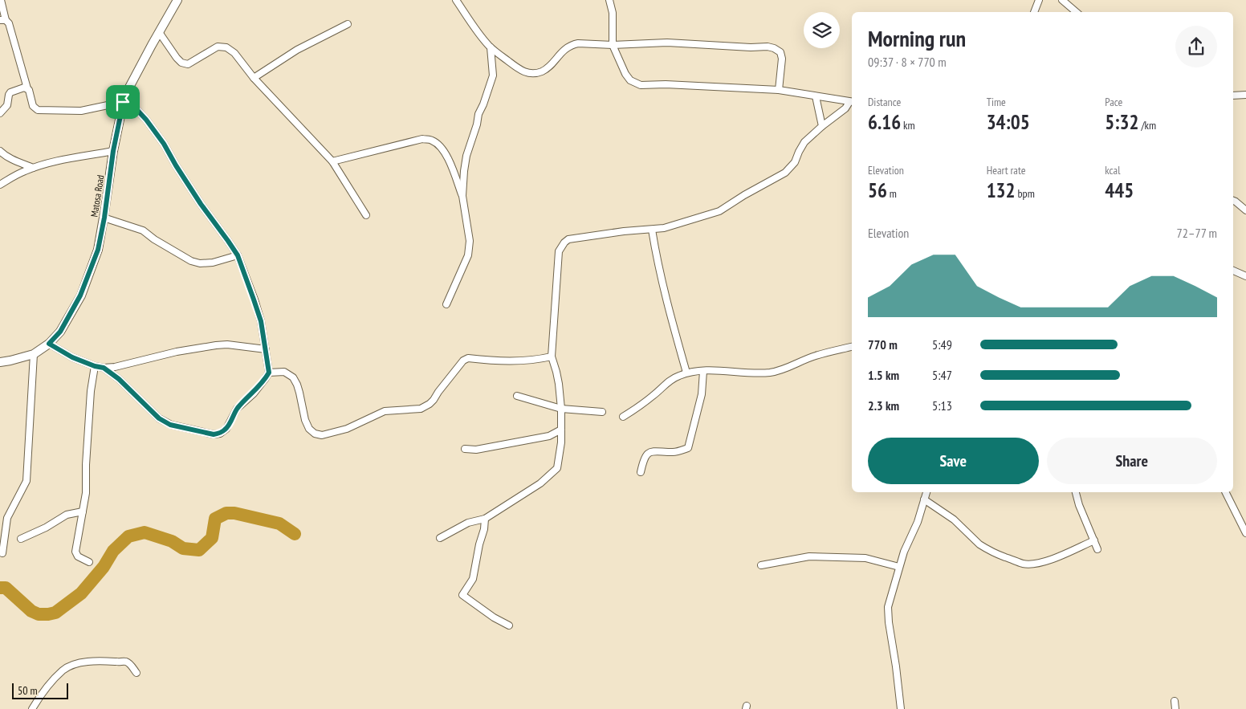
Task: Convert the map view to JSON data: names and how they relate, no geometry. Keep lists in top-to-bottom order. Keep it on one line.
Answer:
{"streets":{"street":["Matosa Road"]},"scale_bar":"50 m","page":{"heading":["Morning run","09:37 · 8 × 770 m"],"stats":[["Distance","6.16 km"],["Time","34:05"],["Pace","5:32 /km"],["Elevation","56 m"],["Heart rate","132 bpm"],["kcal","445"]],"chart":["Elevation","72–77 m"],"list":[{"name":"770 m","note":"5:49"},{"name":"1.5 km","note":"5:47"},{"name":"2.3 km","note":"5:13"}],"buttons":["Save","Share"],"scale":"50 m"}}
